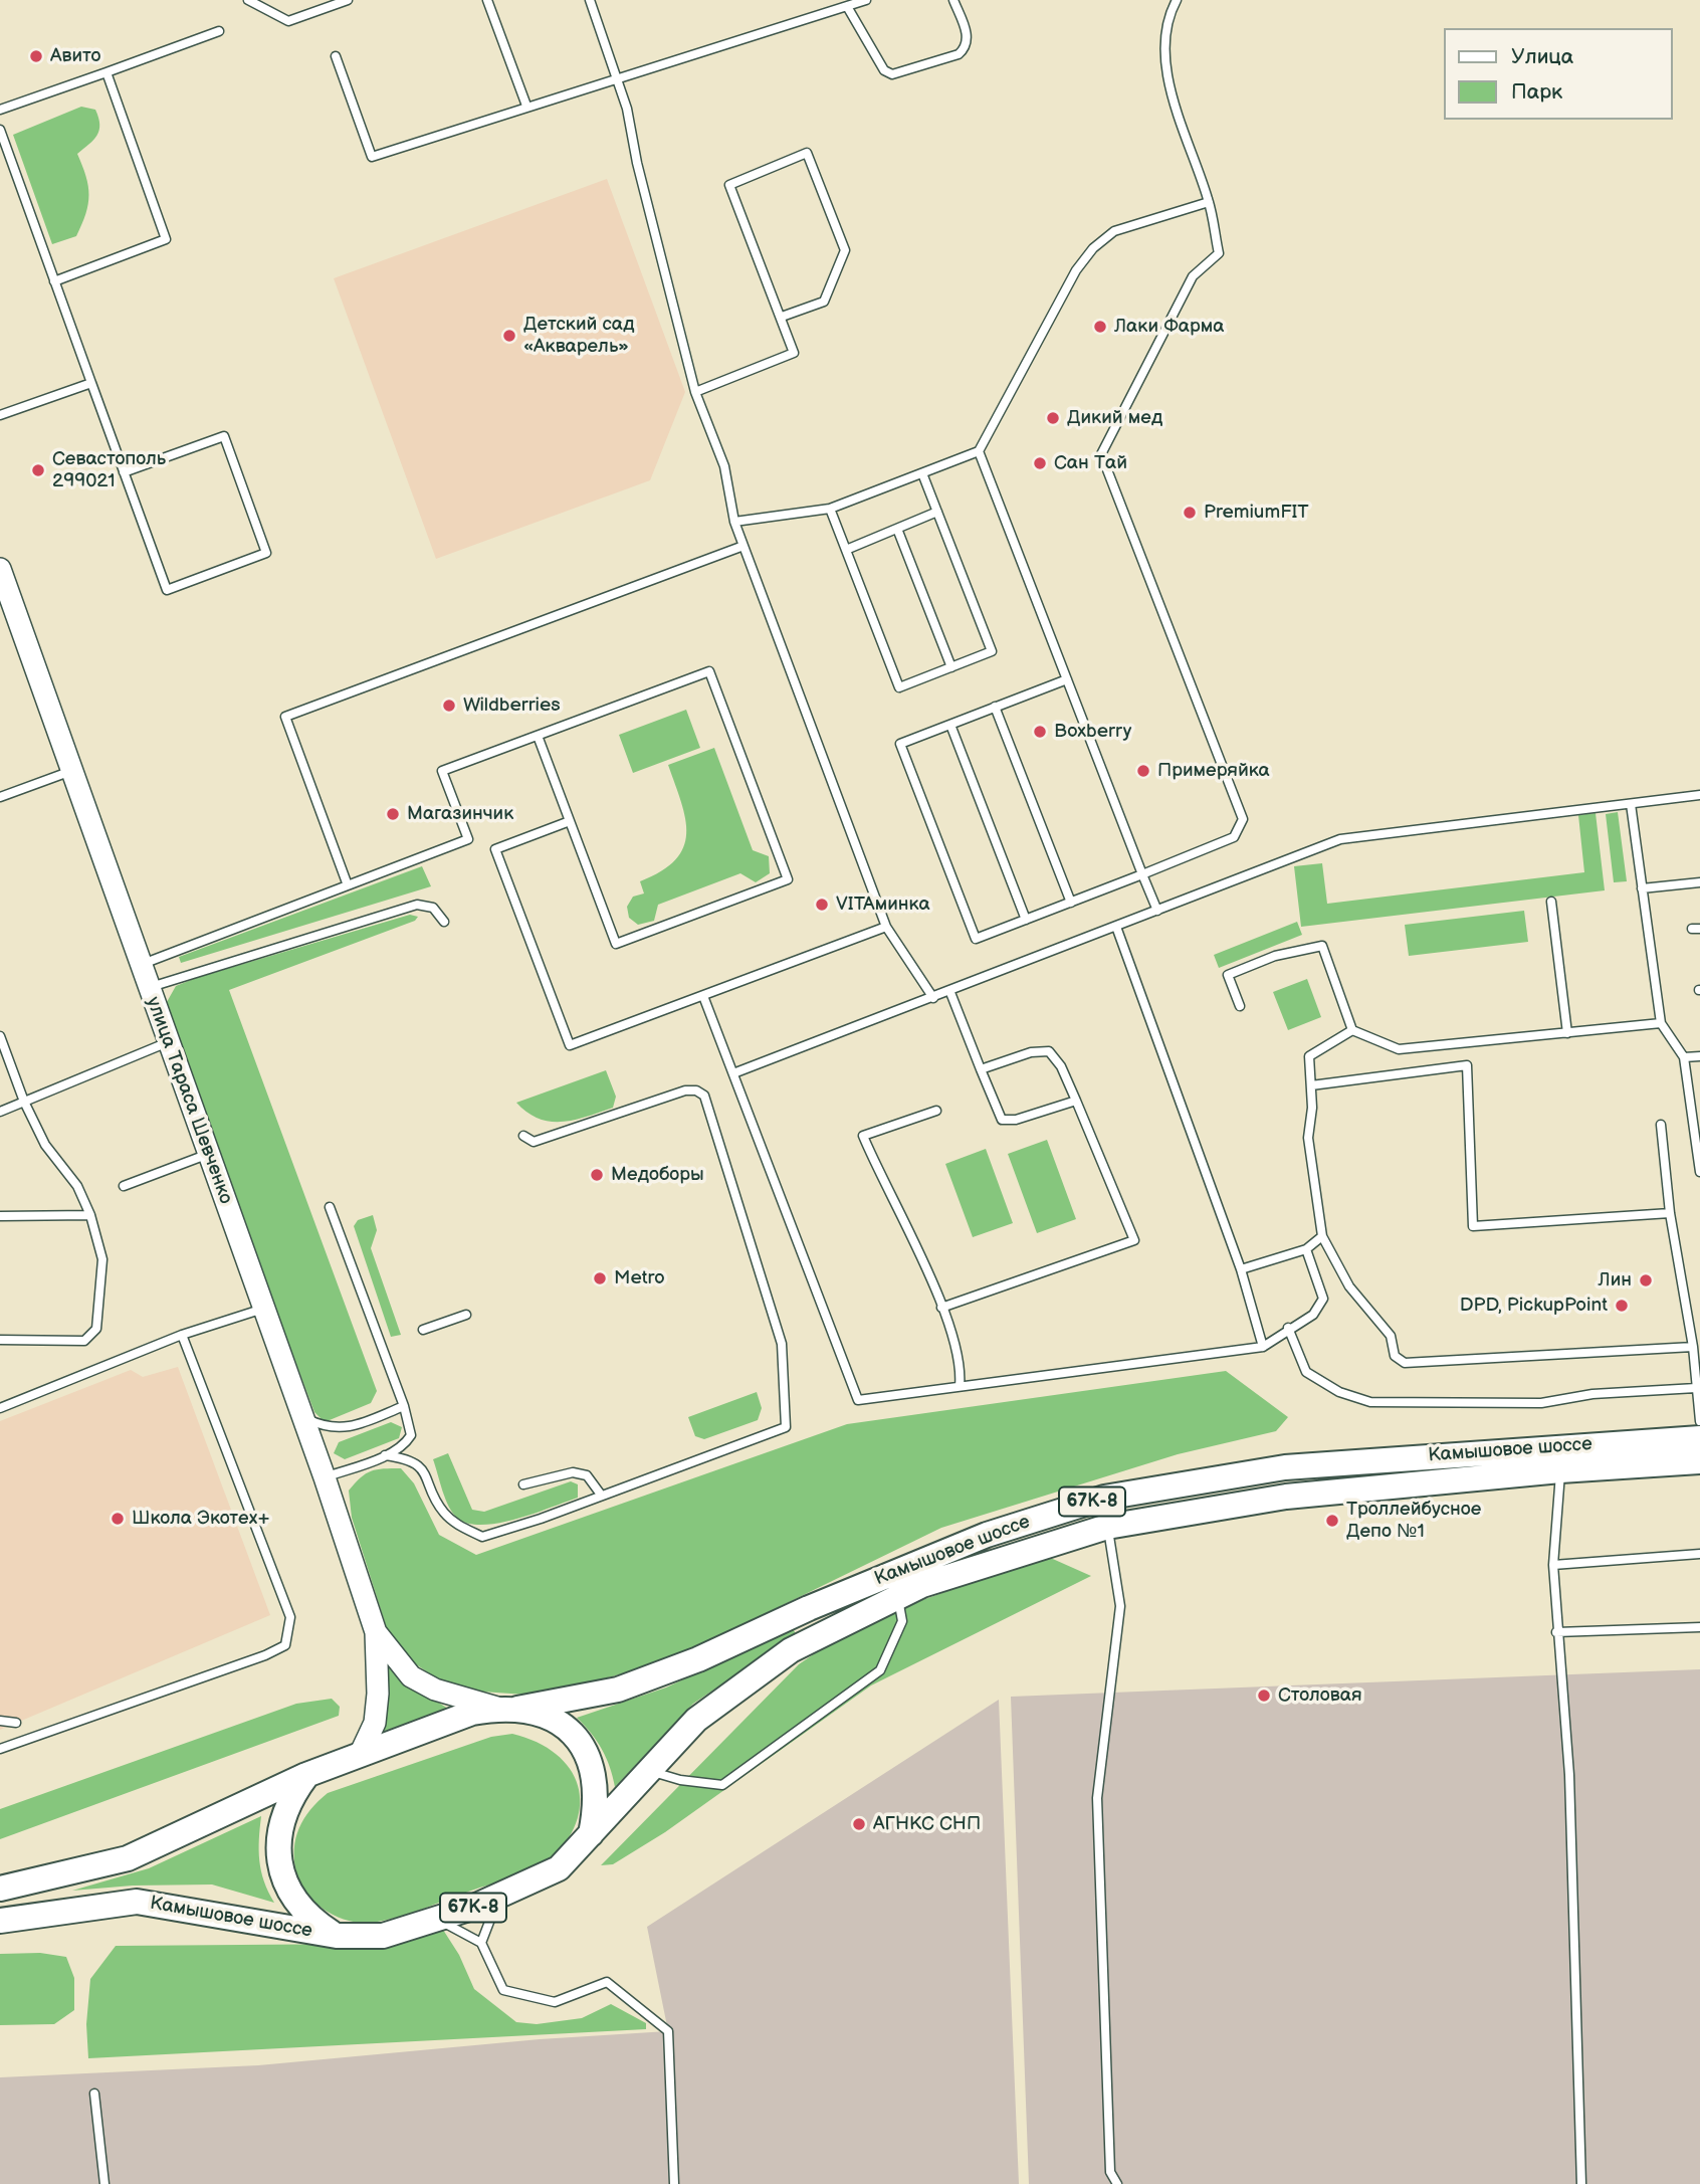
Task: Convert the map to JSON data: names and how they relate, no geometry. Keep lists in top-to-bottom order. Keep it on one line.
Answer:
{"streets":{"main road":["улица Тараса Шевченко","Камышовое шоссе","67К-8"]},"crossings":[["улица Тараса Шевченко","Камышовое шоссе"]],"places":["Авито","Лаки Фарма","Детский сад «Акварель»","Дикий мед","Сан Тай","Севастополь 299021","PremiumFIT","Wildberries","Boxberry","Примеряйка","Магазинчик","VITAминка","Медоборы","Metro","Лин","DPD, PickupPoint","Школа Экотех+","Троллейбусное Депо №1","Столовая","АГНКС СНП"],"legend":["Улица","Парк"]}
